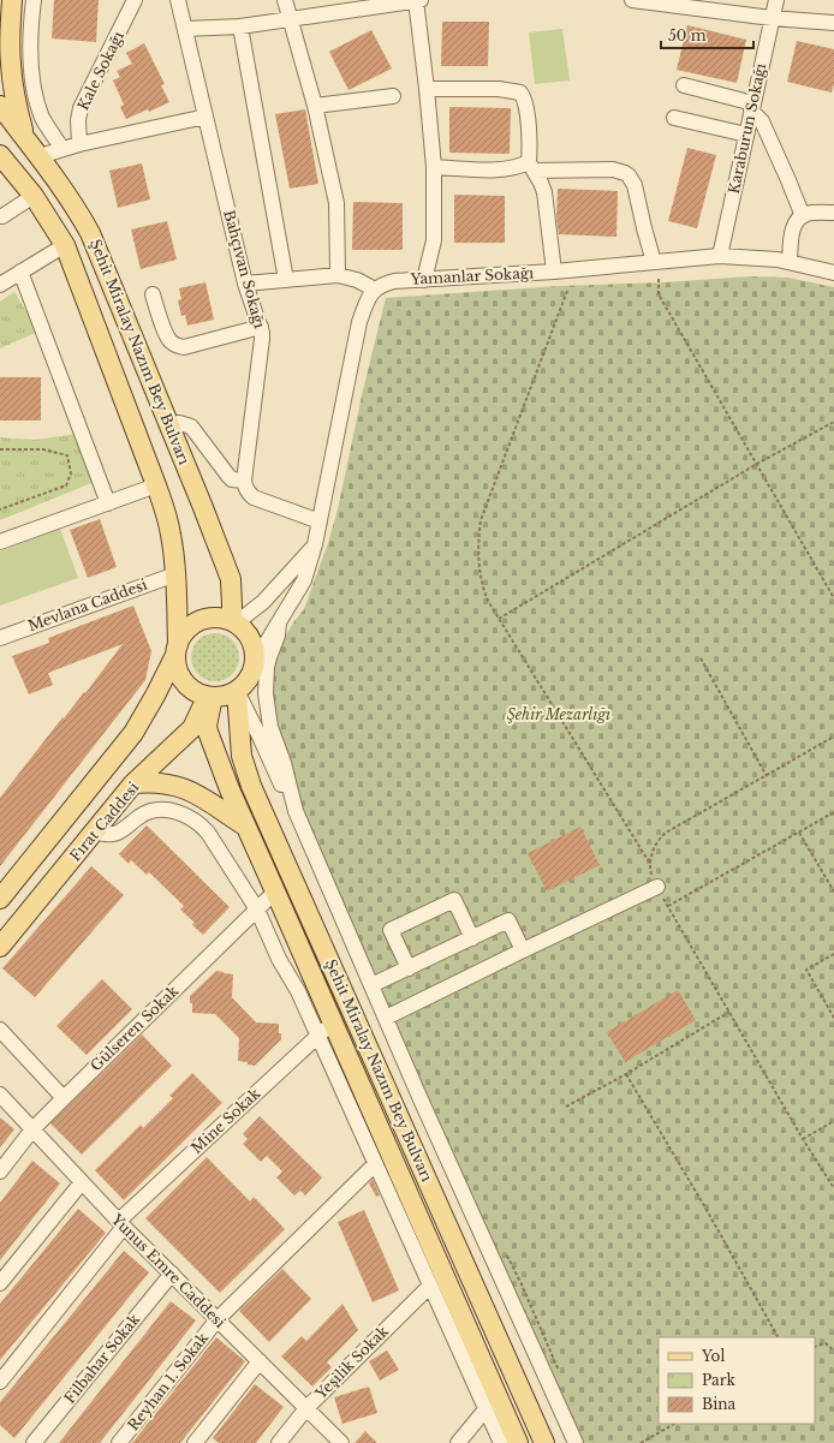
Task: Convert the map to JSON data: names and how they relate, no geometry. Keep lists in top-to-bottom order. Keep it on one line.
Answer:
{"streets":{"main road":["Şehit Miralay Nazım Bey Bulvarı","Fırat Caddesi"],"street":["Kale Sokağı","Karaburun Sokağı","Bahçıvan Sokağı","Yamanlar Sokağı","Mevlana Caddesi","Gülseren Sokak","Mine Sokak","Yunus Emre Caddesi","Filbahar Sokak","Yeşilik Sokak","Reyhan 1. Sokak"]},"crossings":[["Karaburun Sokağı","Yamanlar Sokağı"],["Şehit Miralay Nazım Bey Bulvarı","Mevlana Caddesi"],["Şehit Miralay Nazım Bey Bulvarı","Fırat Caddesi"],["Şehit Miralay Nazım Bey Bulvarı","Gülseren Sokak"],["Şehit Miralay Nazım Bey Bulvarı","Mine Sokak"],["Gülseren Sokak","Yunus Emre Caddesi"],["Mine Sokak","Yunus Emre Caddesi"],["Yunus Emre Caddesi","Filbahar Sokak"],["Yunus Emre Caddesi","Yeşilik Sokak"],["Yunus Emre Caddesi","Reyhan 1. Sokak"]],"parks":["Şehir Mezarlığı"],"legend":["Yol","Park","Bina"],"scale_bar":"50 m"}
